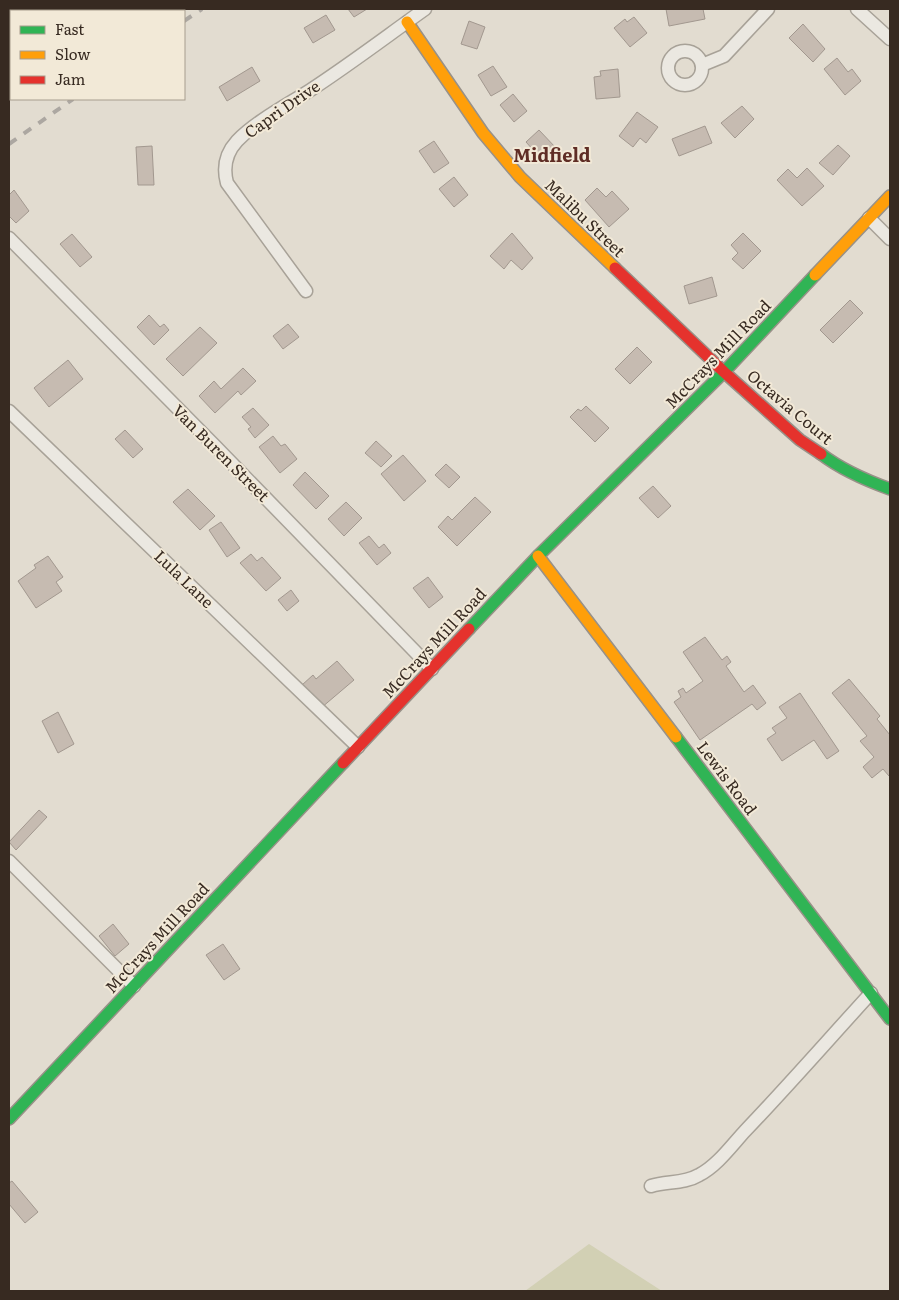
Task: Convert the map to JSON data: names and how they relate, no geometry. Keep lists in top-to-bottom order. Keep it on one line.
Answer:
{"streets":{"street":["Capri Drive","Malibu Street","McCrays Mill Road","Octavia Court","Van Buren Street","Lula Lane","Lewis Road"]},"crossings":[["Capri Drive","Malibu Street"],["Malibu Street","McCrays Mill Road"],["Malibu Street","Octavia Court"],["McCrays Mill Road","Octavia Court"],["McCrays Mill Road","Van Buren Street"],["McCrays Mill Road","Lula Lane"],["McCrays Mill Road","Lewis Road"]],"districts":["Midfield"],"legend":["Fast","Slow","Jam"]}
